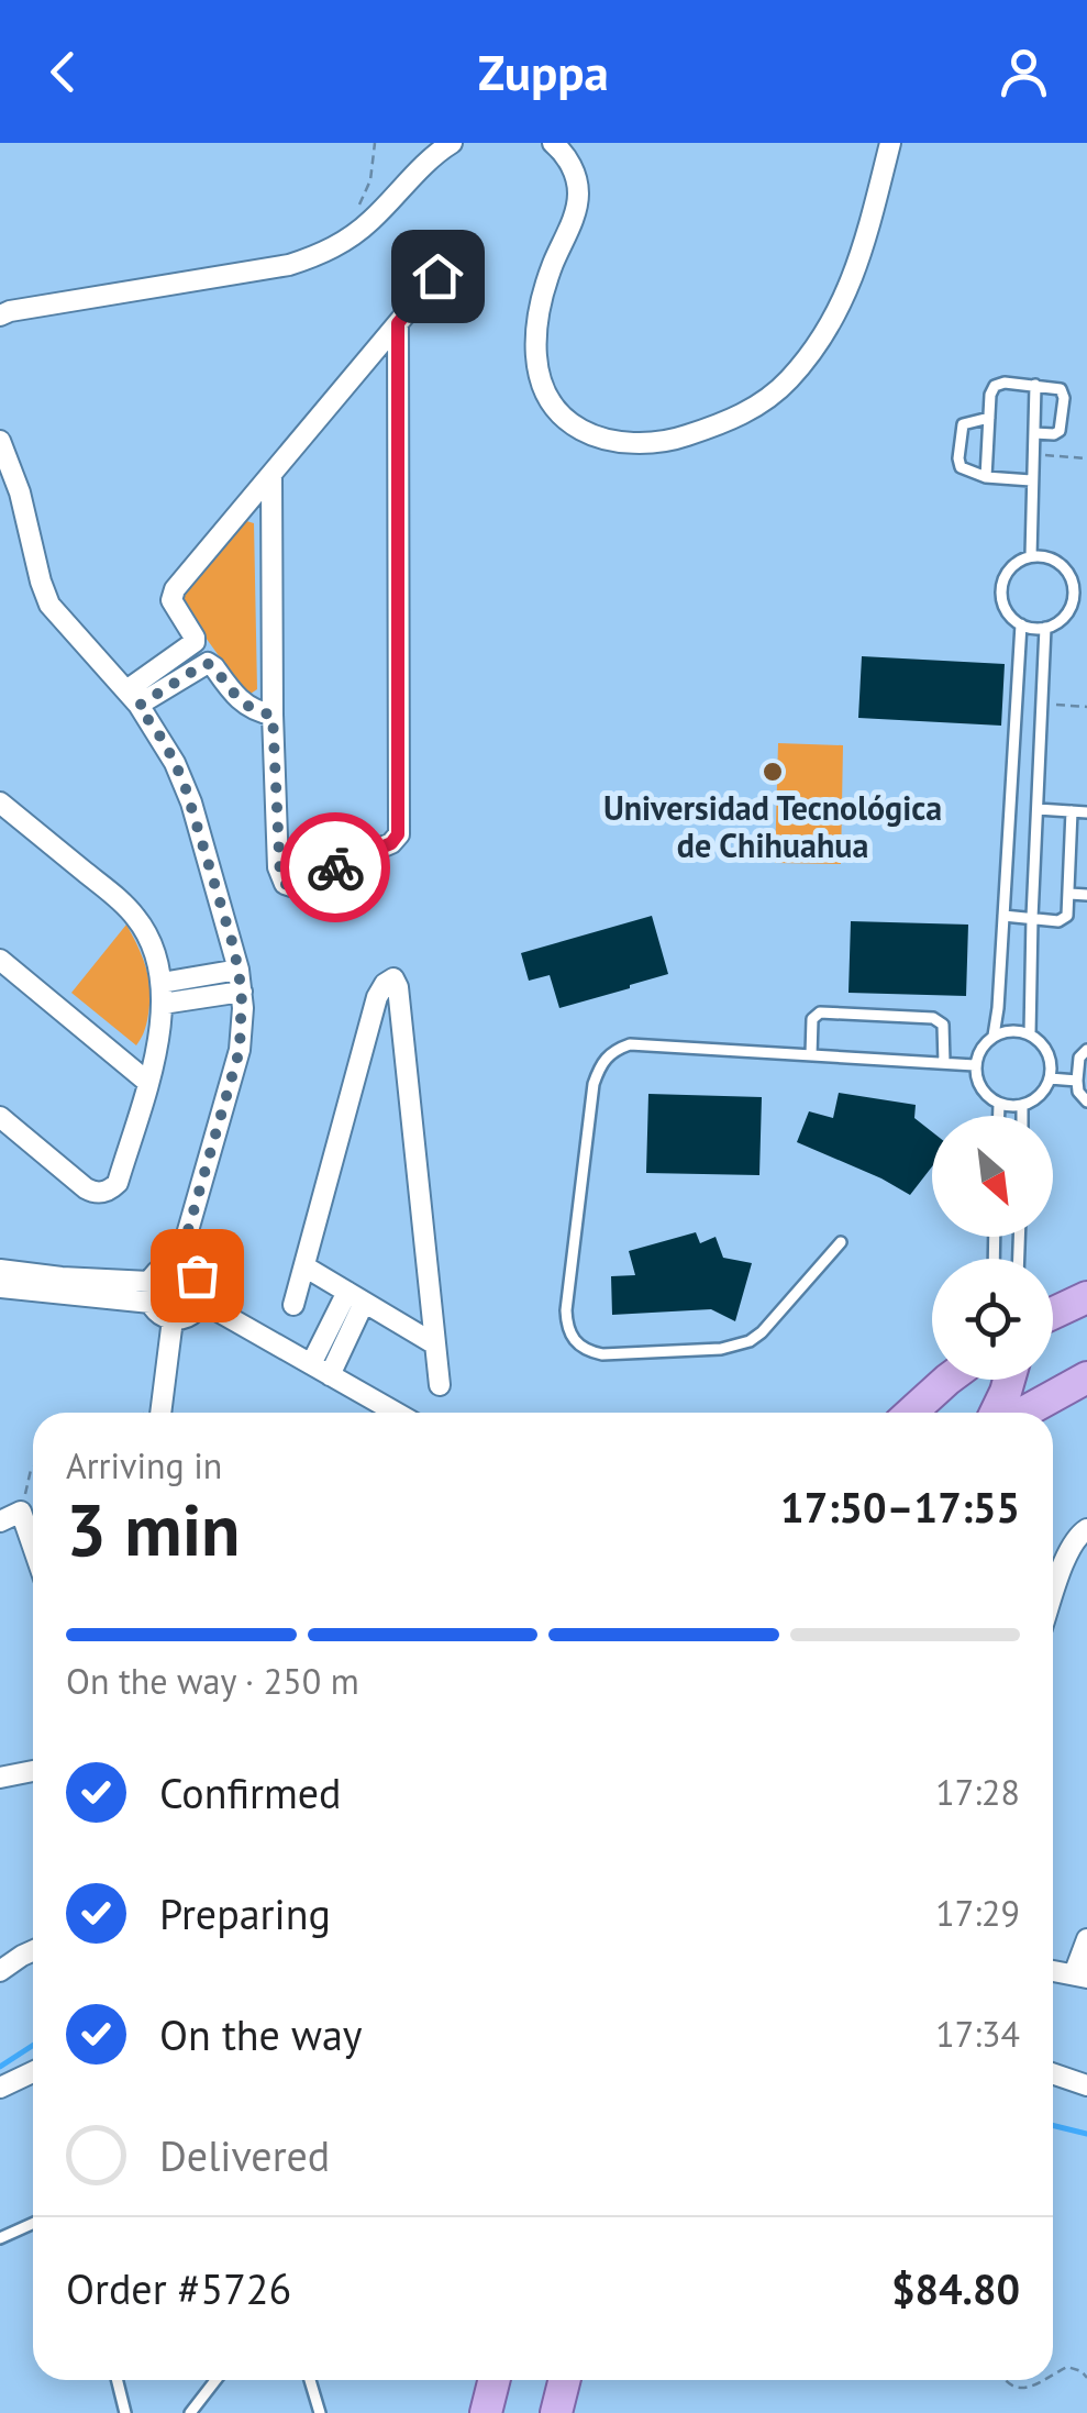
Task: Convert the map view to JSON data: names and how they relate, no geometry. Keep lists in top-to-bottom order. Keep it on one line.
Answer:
{"places":["Universidad Tecnológica de Chihuahua"],"north":"bottom right","page":{"header":"Zuppa","heading":["3 min","Arriving in","17:50–17:55"],"panel":["Order #5726","$84.80"],"bar":"On the way · 250 m","list":[["Confirmed","17:28"],["Preparing","17:29"],["On the way","17:34"],"Delivered"]}}
